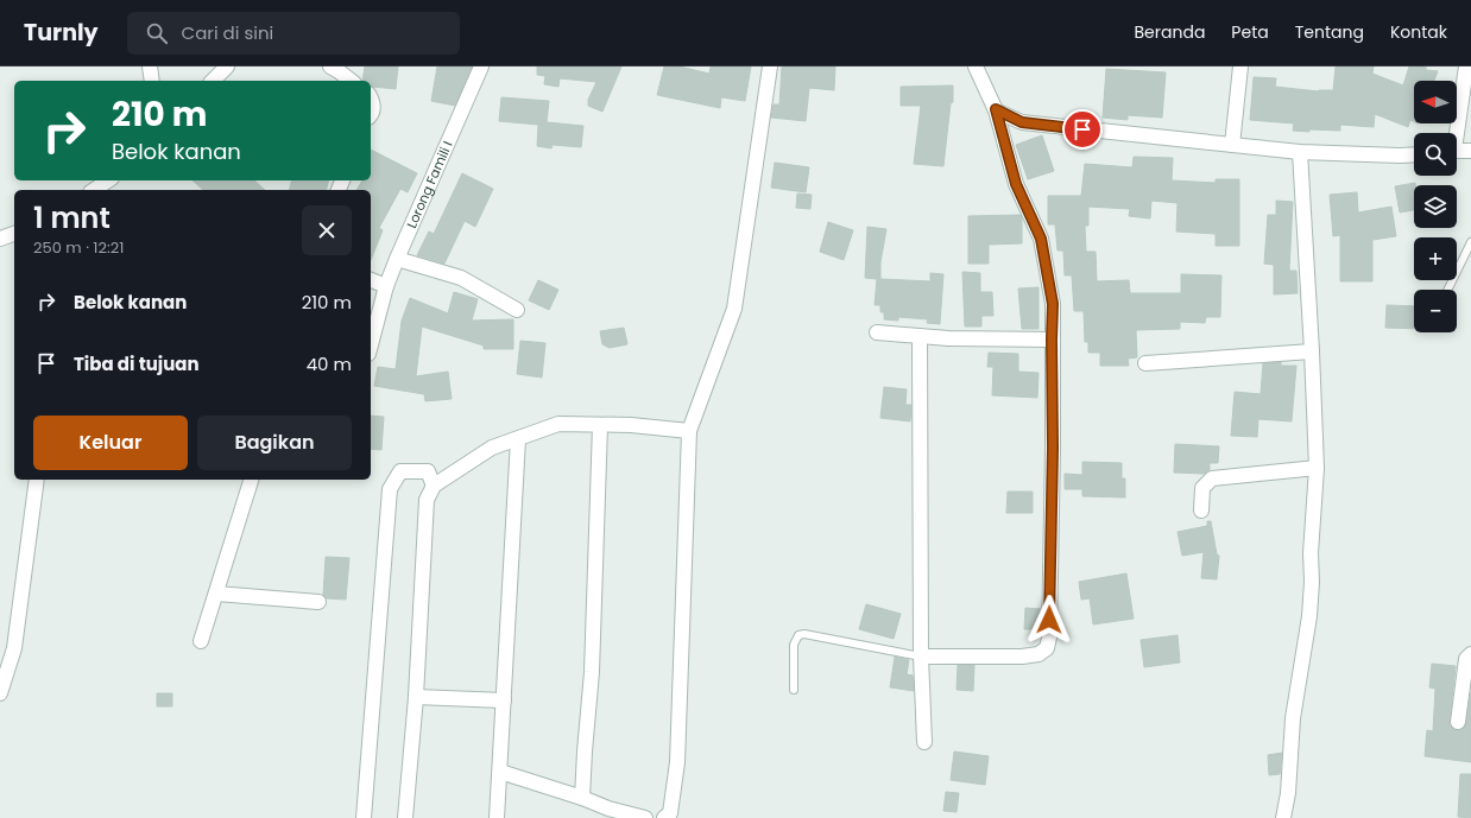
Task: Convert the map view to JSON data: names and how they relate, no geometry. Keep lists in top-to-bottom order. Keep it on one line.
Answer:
{"streets":{"street":["Lorong Famili I"]},"north":"left","page":{"header":"Turnly","search":"Cari di sini","nav":["Beranda","Peta","Tentang","Kontak"],"map_buttons":["+","−"],"turn":["210 m","Belok kanan"],"heading":["1 mnt","250 m · 12:21"],"list":[{"name":"Belok kanan","value":"210 m"},{"name":"Tiba di tujuan","value":"40 m"}],"buttons":["Keluar","Bagikan"]}}
